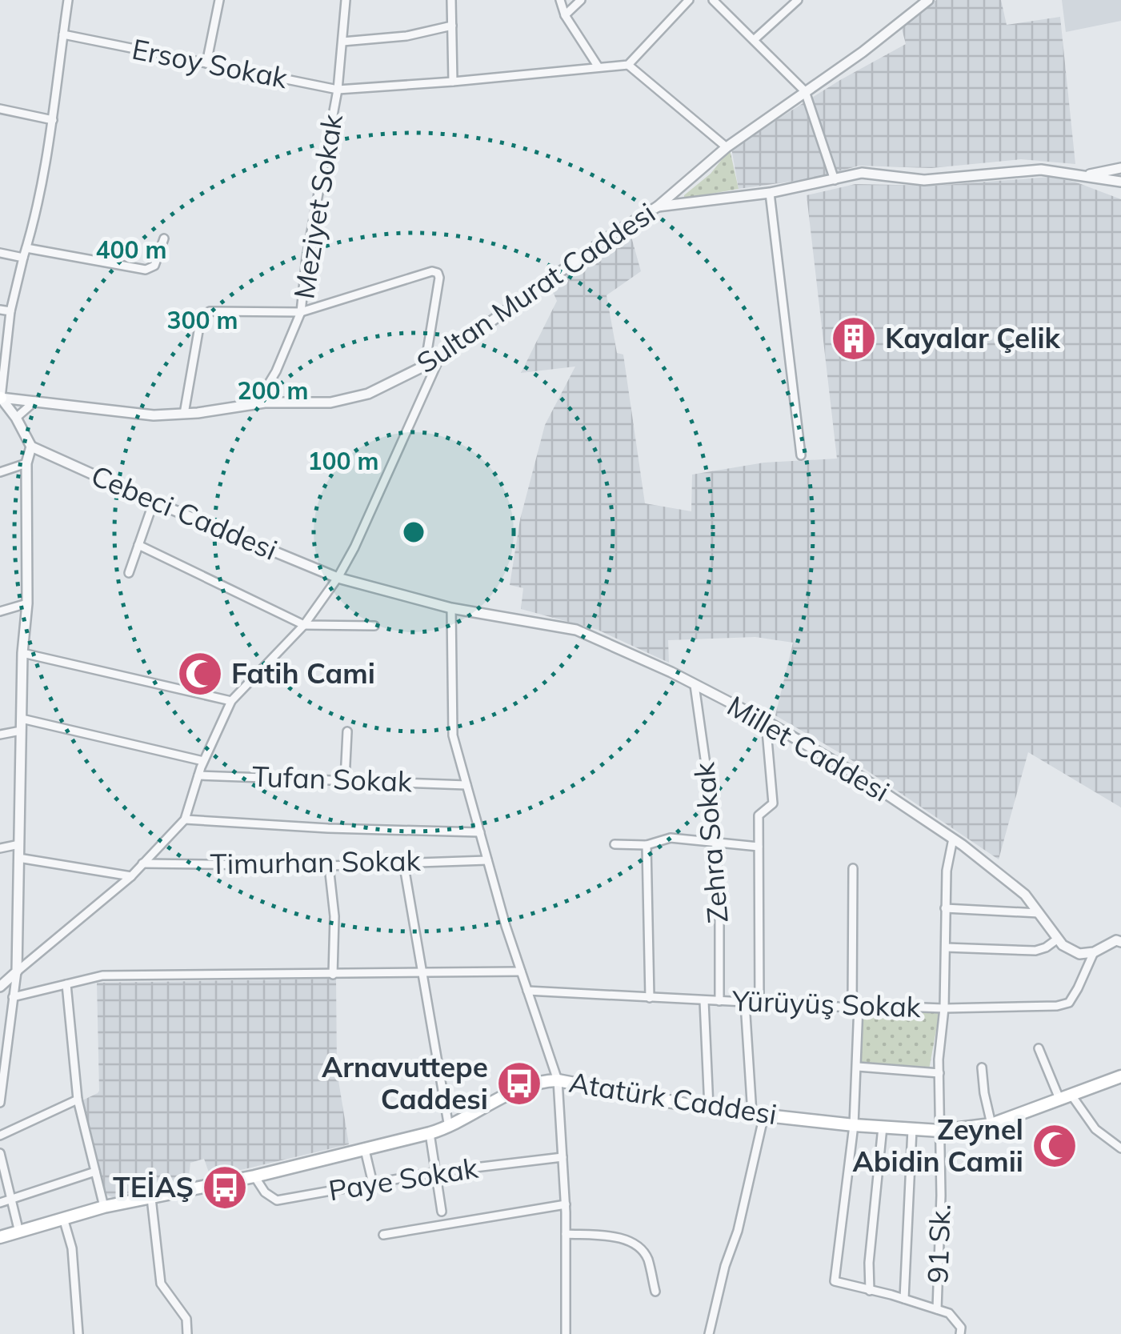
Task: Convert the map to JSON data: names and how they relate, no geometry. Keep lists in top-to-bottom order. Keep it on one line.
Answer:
{"streets":{"main road":["Atatürk Caddesi"],"street":["Ersoy Sokak","Meziyet Sokak","Sultan Murat Caddesi","Cebeci Caddesi","Millet Caddesi","Tufan Sokak","Zehra Sokak","Timurhan Sokak","Yürüyüş Sokak","Paye Sokak","91 Sk."]},"crossings":[["Ersoy Sokak","Meziyet Sokak"],["Meziyet Sokak","Sultan Murat Caddesi"],["Cebeci Caddesi","Millet Caddesi"],["Millet Caddesi","Zehra Sokak"],["Millet Caddesi","91 Sk."],["Zehra Sokak","Yürüyüş Sokak"],["Yürüyüş Sokak","91 Sk."],["Atatürk Caddesi","Paye Sokak"],["Atatürk Caddesi","91 Sk."]],"places":{"building":["Kayalar Çelik"],"mosque":["Fatih Cami","Zeynel Abidin Camii"],"bus stop":["Arnavuttepe Caddesi","TEİAŞ"]},"rings":["400 m","300 m","200 m","100 m"]}
